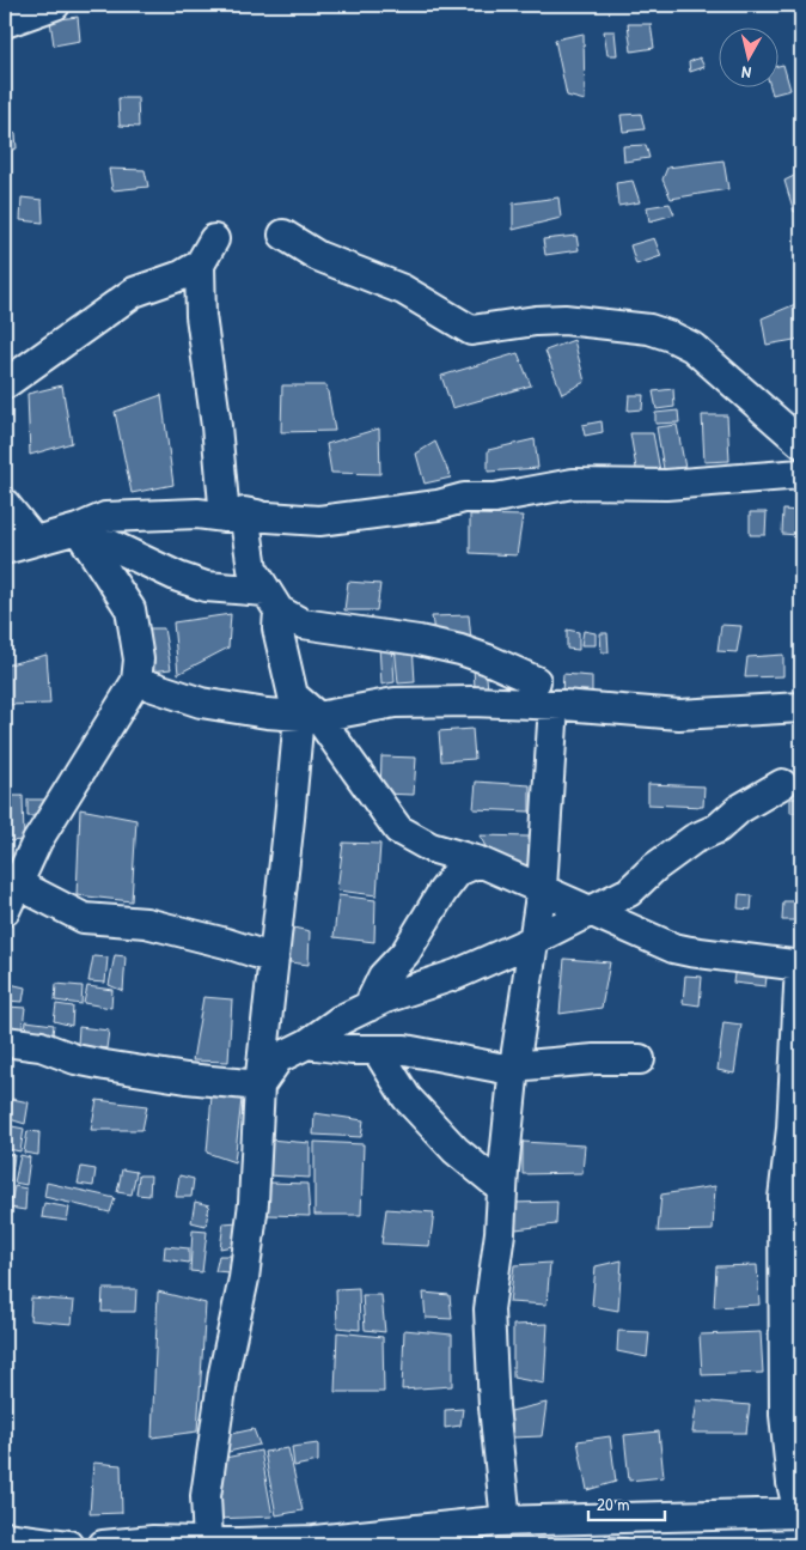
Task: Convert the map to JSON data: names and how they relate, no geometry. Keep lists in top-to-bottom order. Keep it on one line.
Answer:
{"scale_bar":"20 m","north":"bottom"}
